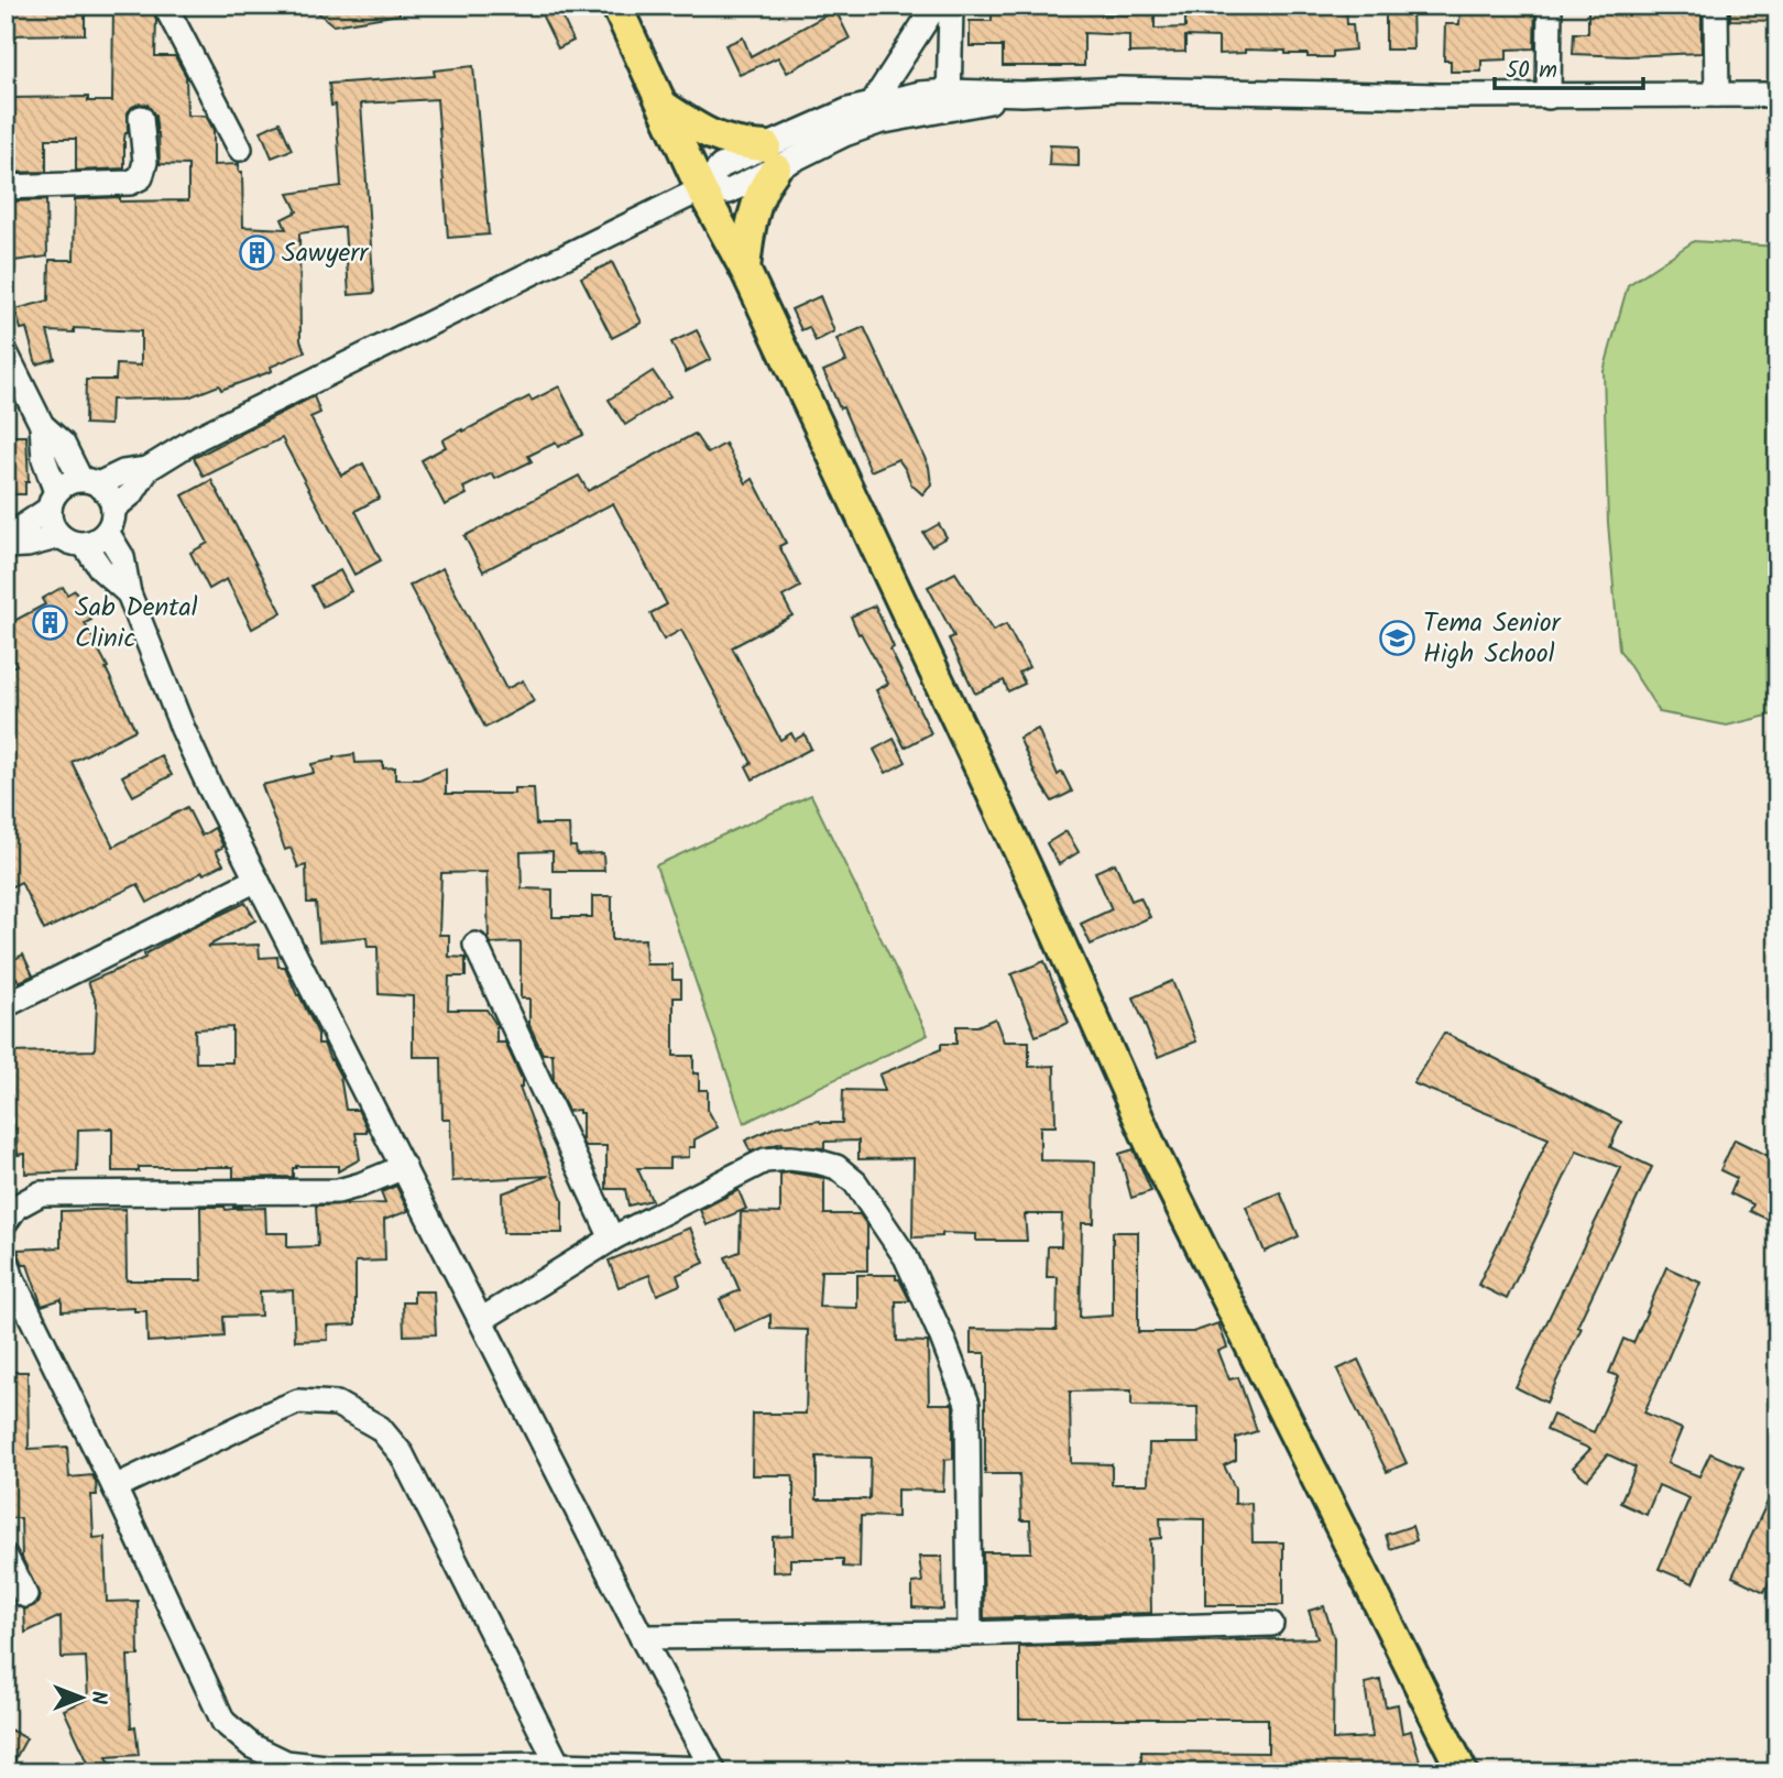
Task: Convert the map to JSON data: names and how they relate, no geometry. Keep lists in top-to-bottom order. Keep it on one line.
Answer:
{"places":{"building":["Sawyerr","Sab Dental Clinic"],"school or university":["Tema Senior High School"]},"scale_bar":"50 m","north":"right"}
